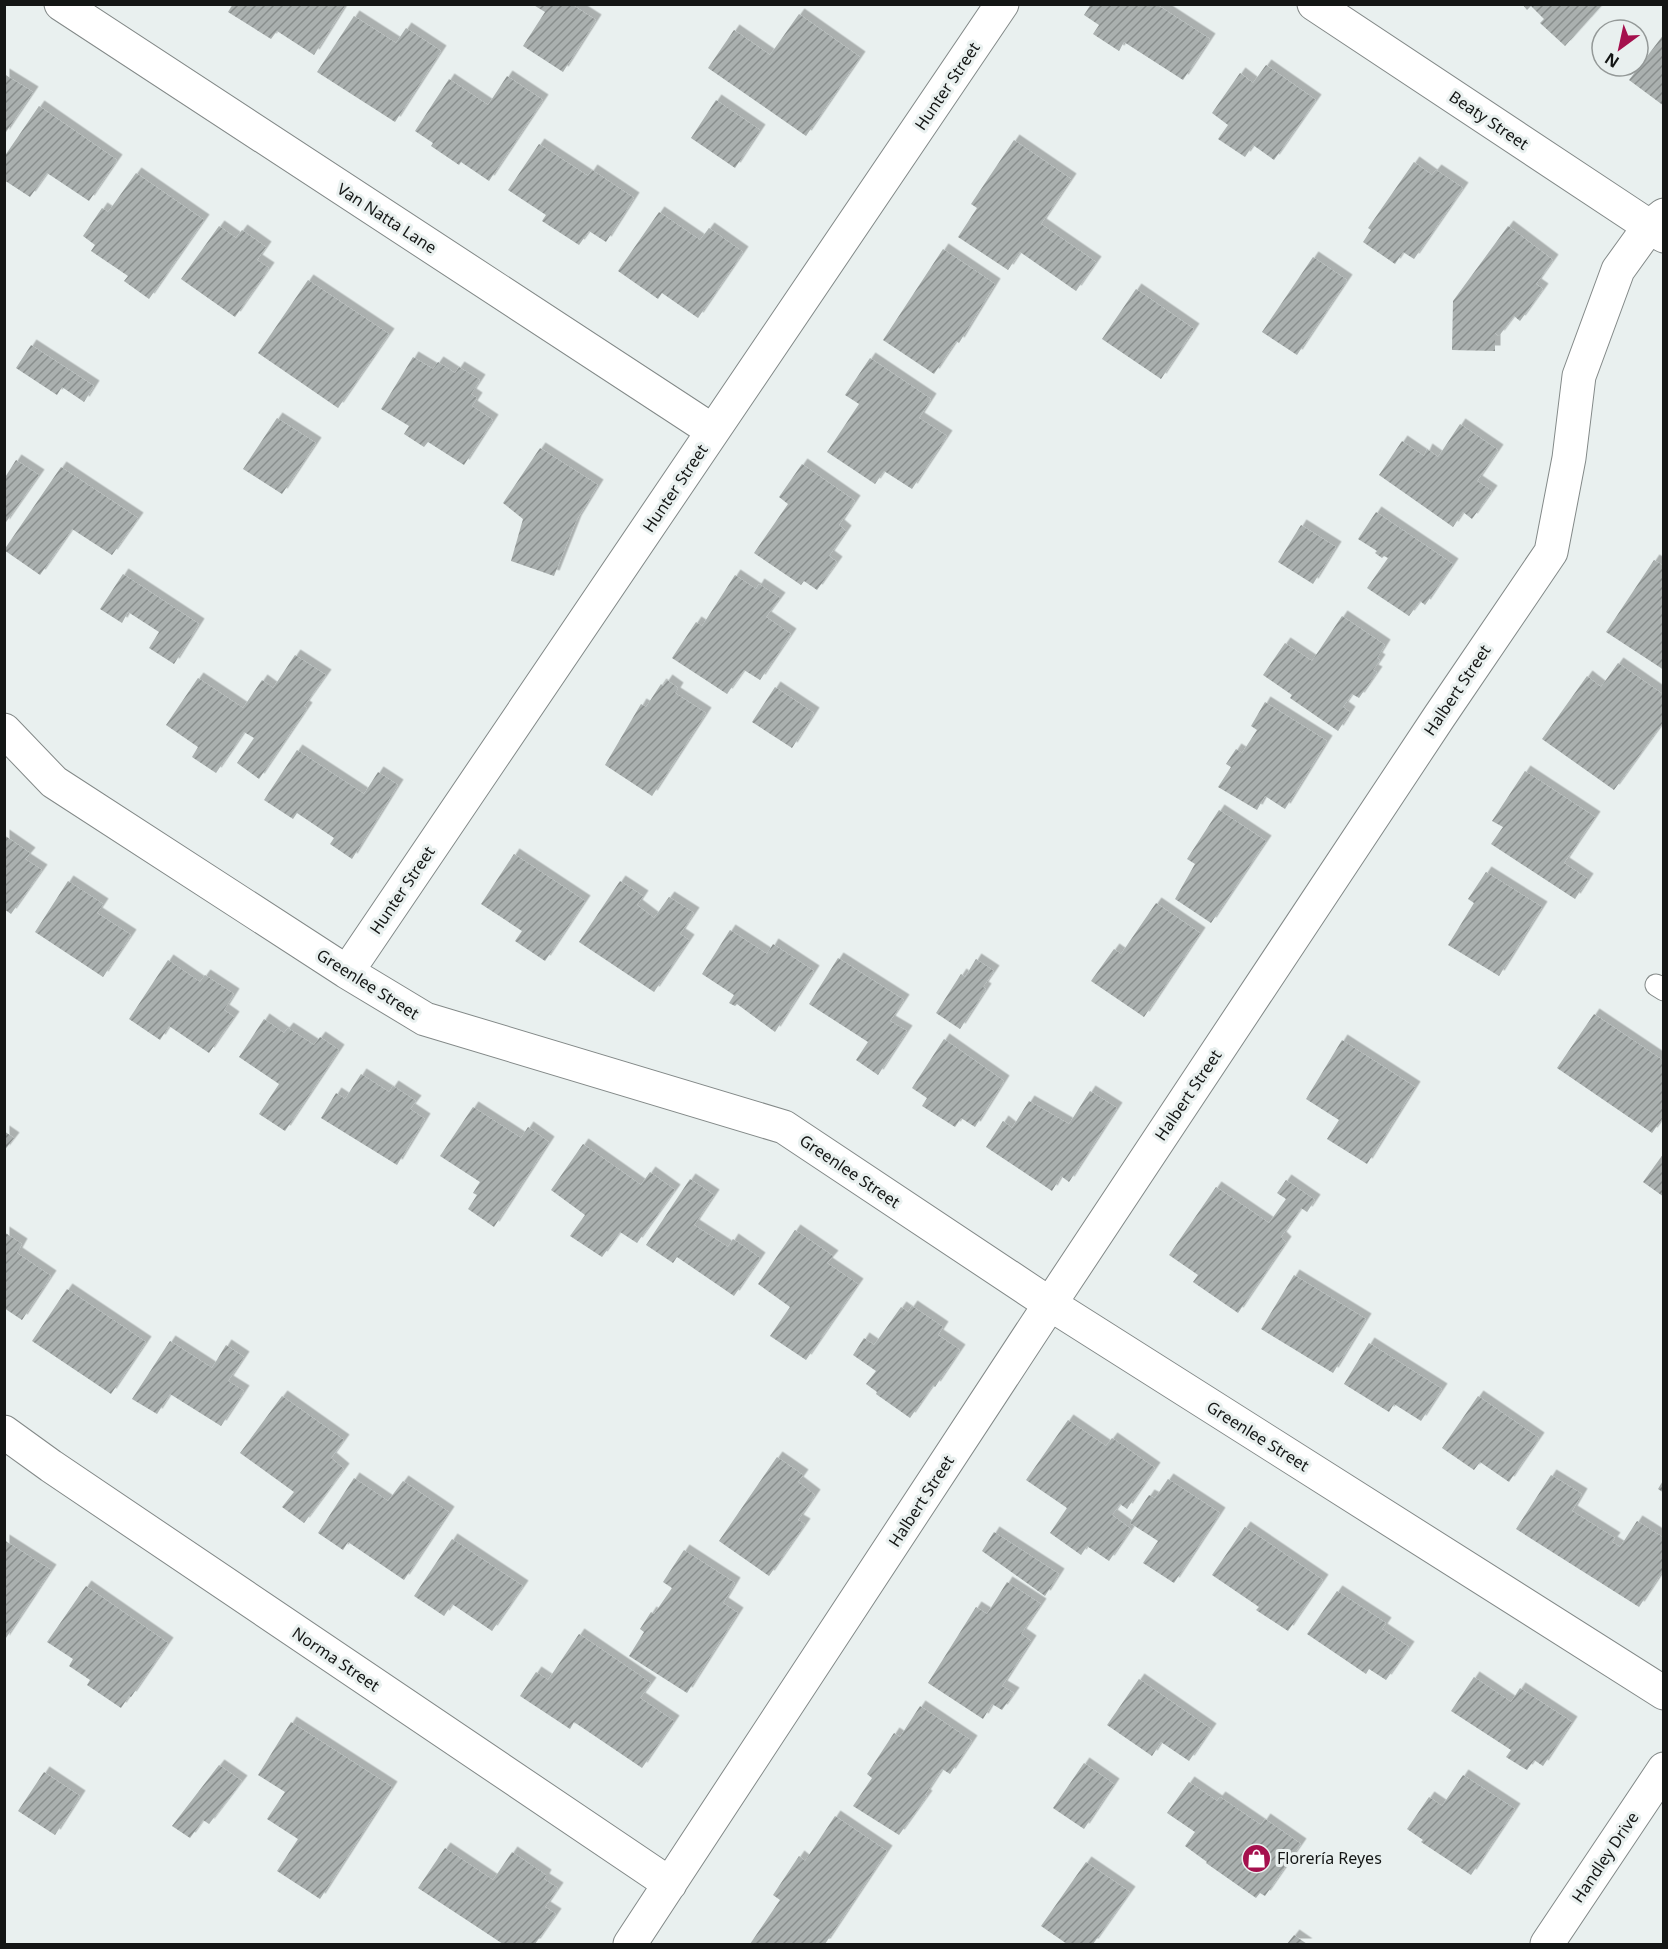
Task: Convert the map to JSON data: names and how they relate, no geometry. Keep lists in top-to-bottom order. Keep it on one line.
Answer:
{"streets":{"street":["Hunter Street","Beaty Street","Van Natta Lane","Halbert Street","Greenlee Street","Norma Street","Handley Drive"]},"crossings":[["Hunter Street","Van Natta Lane"],["Hunter Street","Greenlee Street"],["Beaty Street","Halbert Street"],["Halbert Street","Greenlee Street"],["Halbert Street","Norma Street"]],"places":{"shop":["Florería Reyes"]},"north":"bottom left"}
